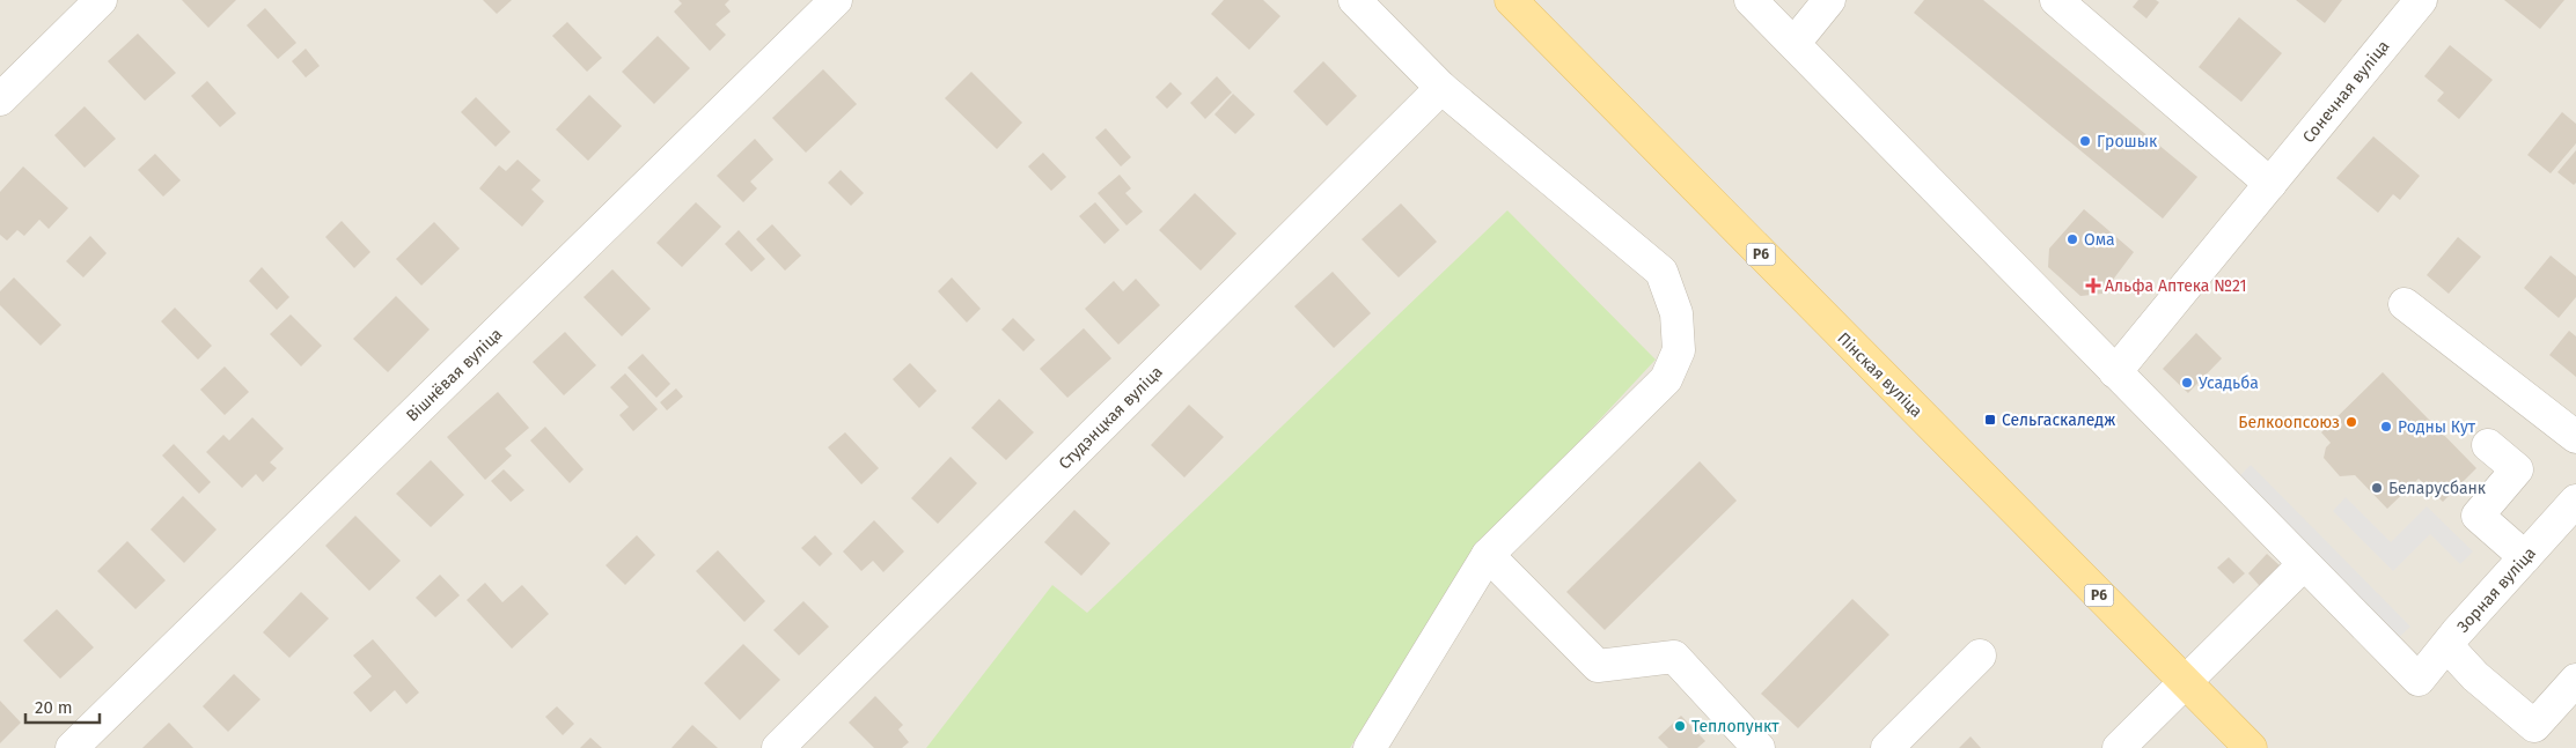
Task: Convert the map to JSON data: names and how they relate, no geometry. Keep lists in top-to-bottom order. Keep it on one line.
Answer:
{"streets":{"main road":["Р6","Пінская вуліца"],"street":["Сонечная вуліца","Вішнёвая вуліца","Студэнцкая вуліца","Зорная вуліца"]},"places":{"other":["Грошык","Ома","Усадьба","Белкоопсоюз","Родны Кут","Беларусбанк","Теплопункт"],"health":["Альфа Аптека №21"],"transit":["Сельгаскаледж"]},"scale_bar":"20 m"}
